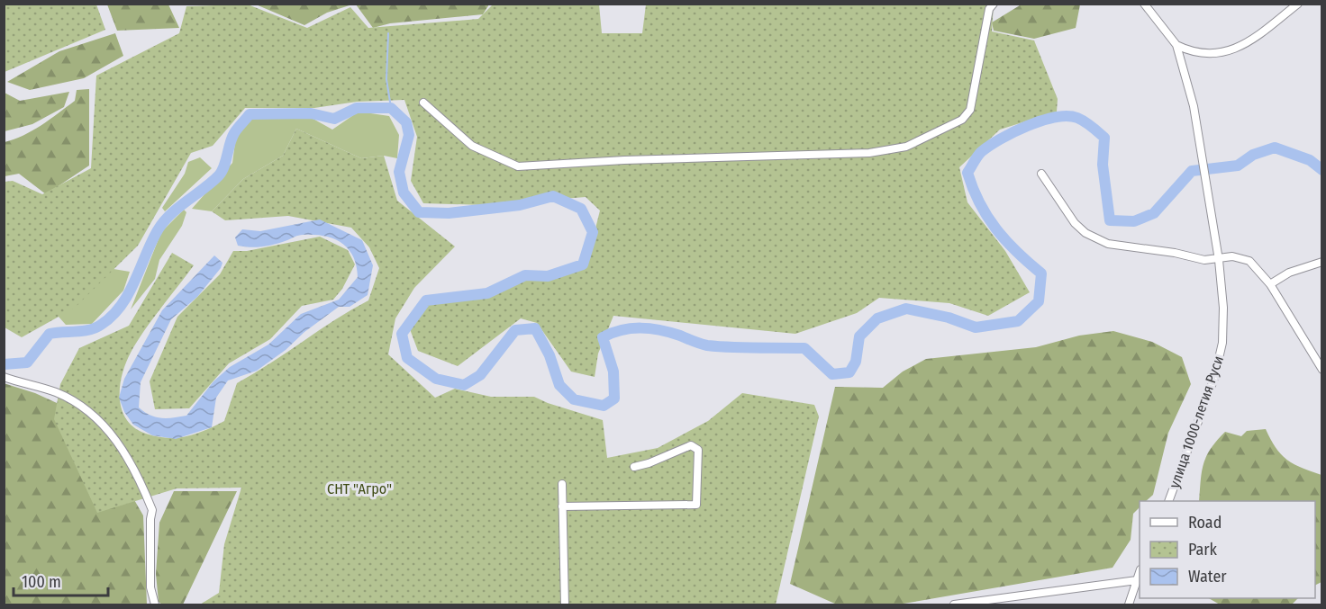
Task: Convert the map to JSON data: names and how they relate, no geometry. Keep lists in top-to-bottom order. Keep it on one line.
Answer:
{"streets":{"street":["улица 1000-летия Руси"]},"parks":["СНТ \"Агро\""],"legend":["Road","Park","Water"],"scale_bar":"100 m"}
